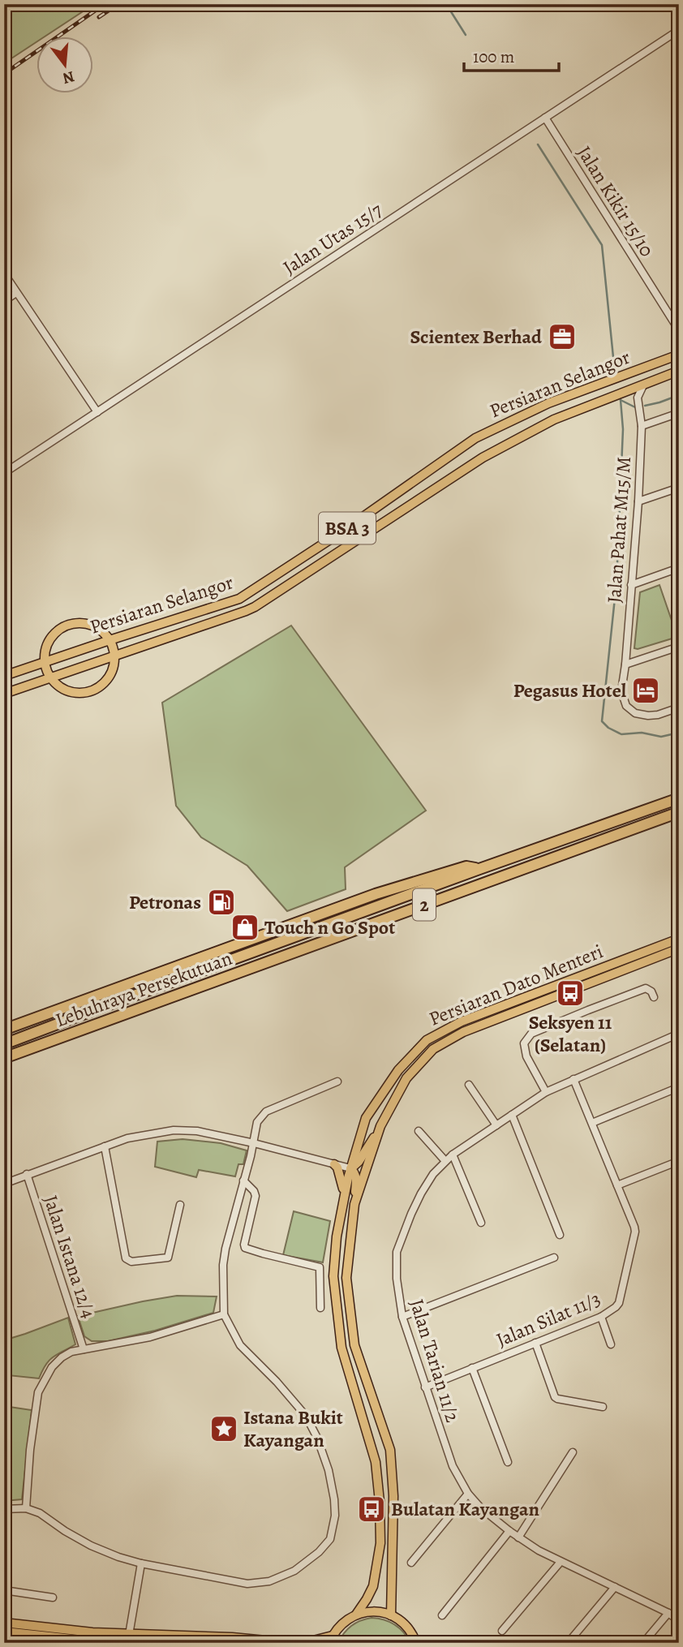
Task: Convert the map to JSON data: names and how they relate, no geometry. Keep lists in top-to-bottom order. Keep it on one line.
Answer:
{"streets":{"highway":["2","Lebuhraya Persekutuan"],"main road":["Persiaran Selangor","BSA 3","Persiaran Dato Menteri"],"street":["Jalan Kikir 15/10","Jalan Utas 15/7","Jalan Pahat M15/M","Jalan Istana 12/4","Jalan Silat 11/3","Jalan Tarian 11/2"]},"crossings":[["Jalan Kikir 15/10","Jalan Utas 15/7"],["Jalan Silat 11/3","Jalan Tarian 11/2"]],"places":{"office":["Scientex Berhad"],"hotel":["Pegasus Hotel"],"fuel station":["Petronas"],"shop":["Touch n Go Spot"],"bus stop":["Seksyen 11 (Selatan)","Bulatan Kayangan"],"place":["Istana Bukit Kayangan"]},"scale_bar":"100 m","north":"bottom"}
